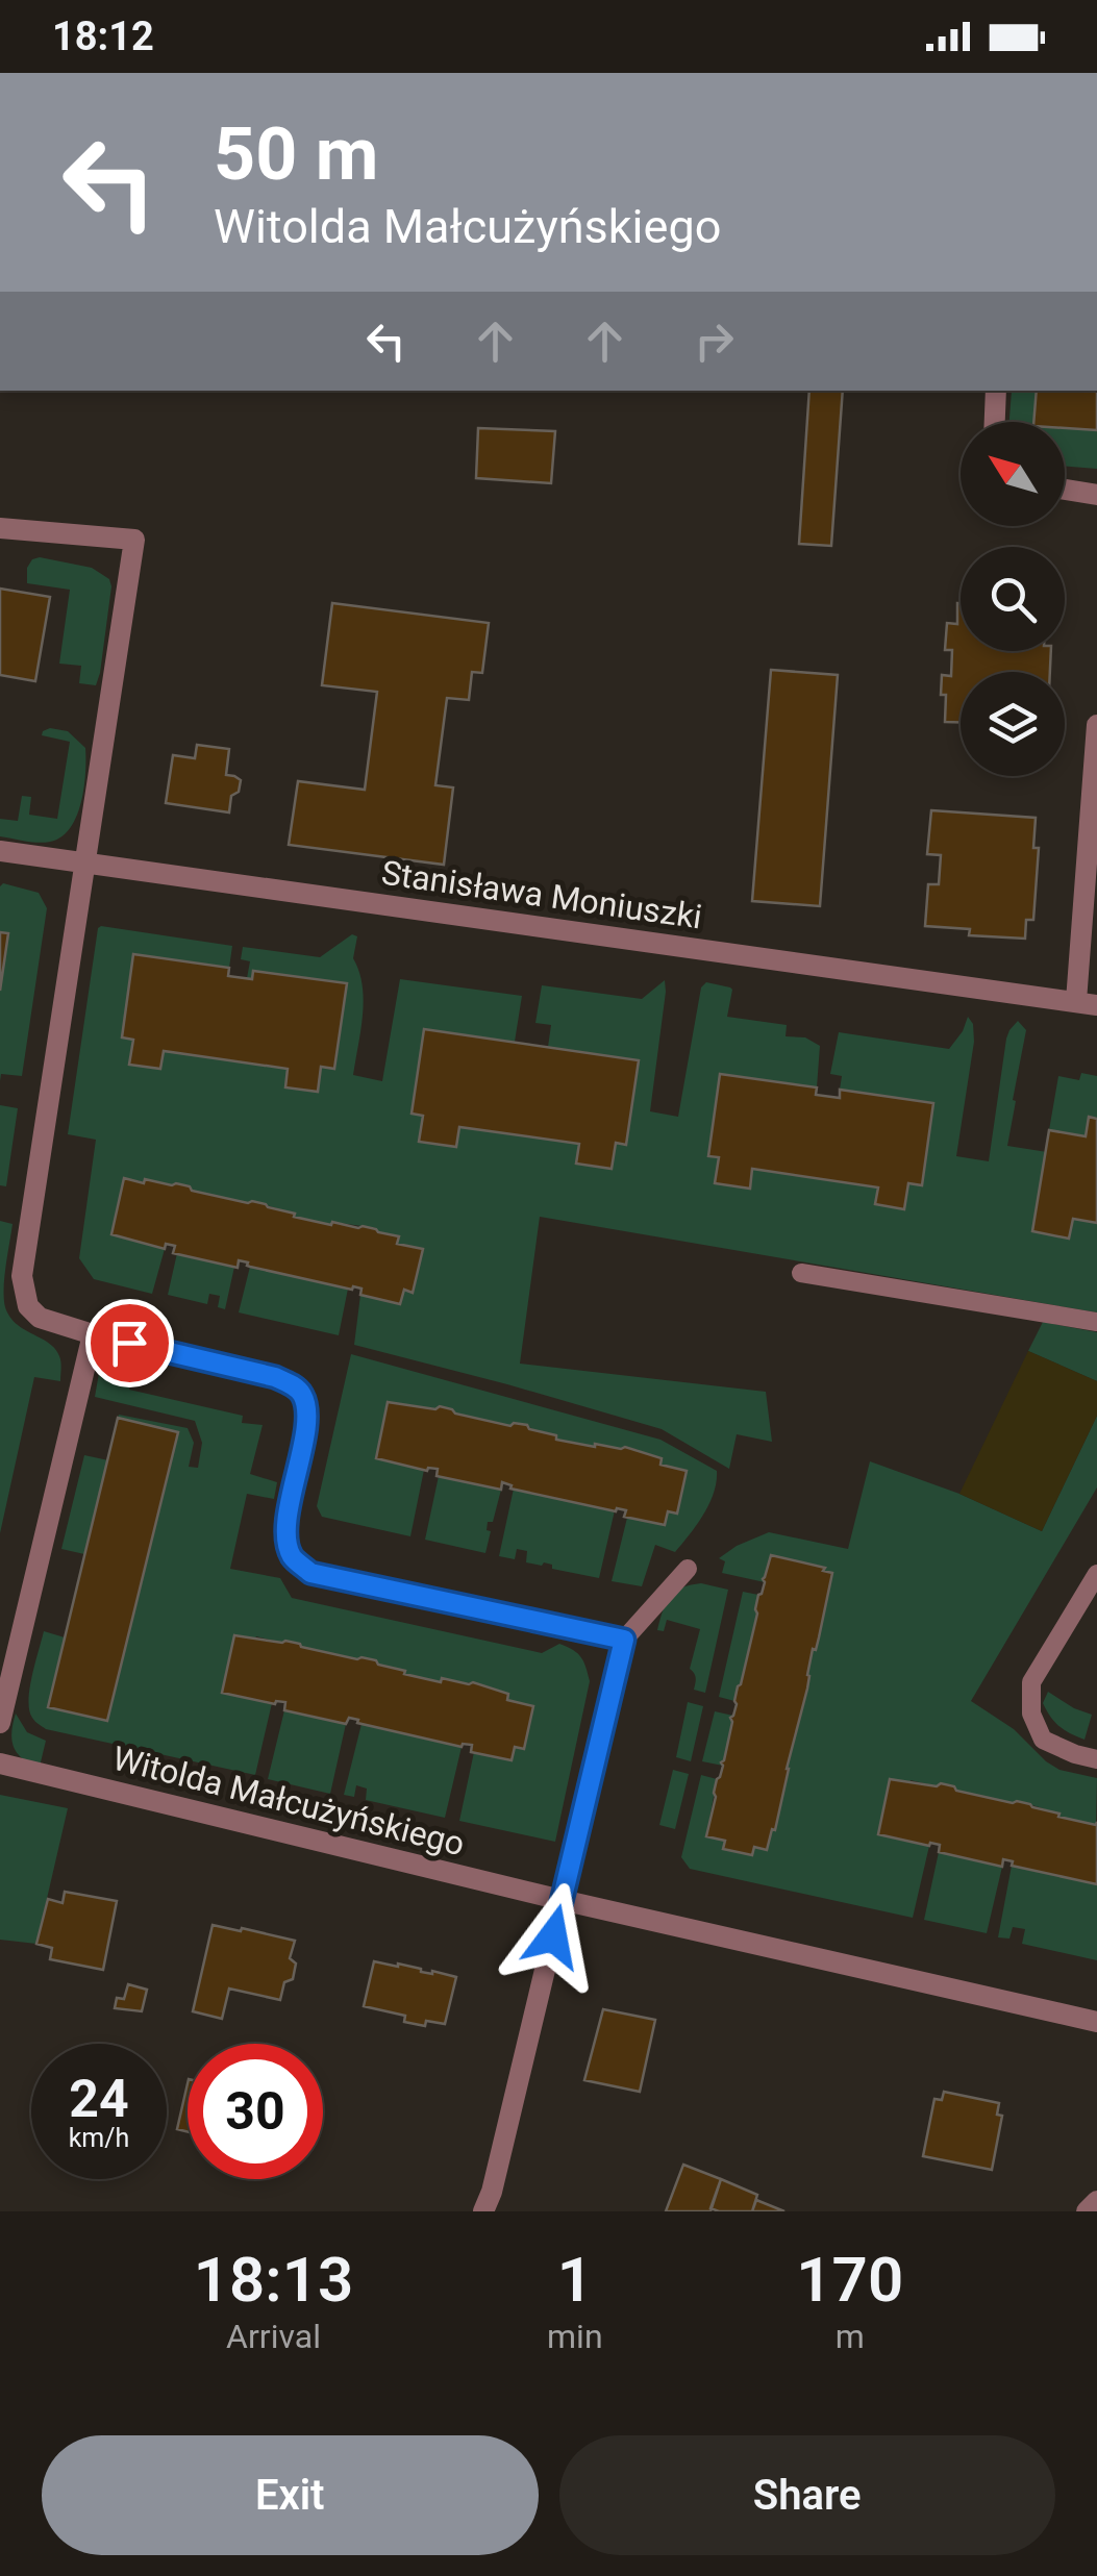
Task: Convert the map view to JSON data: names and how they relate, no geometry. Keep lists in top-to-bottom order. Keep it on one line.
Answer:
{"streets":{"street":["Stanisława Moniuszki","Witolda Małcużyńskiego"]},"north":"top left","page":{"status":"18:12","turn":["50 m","Witolda Małcużyńskiego"],"speed":"24 km/h","limit":"30","eta":["18:13","Arrival","1","min","170","m"],"buttons":["Exit","Share"]}}
